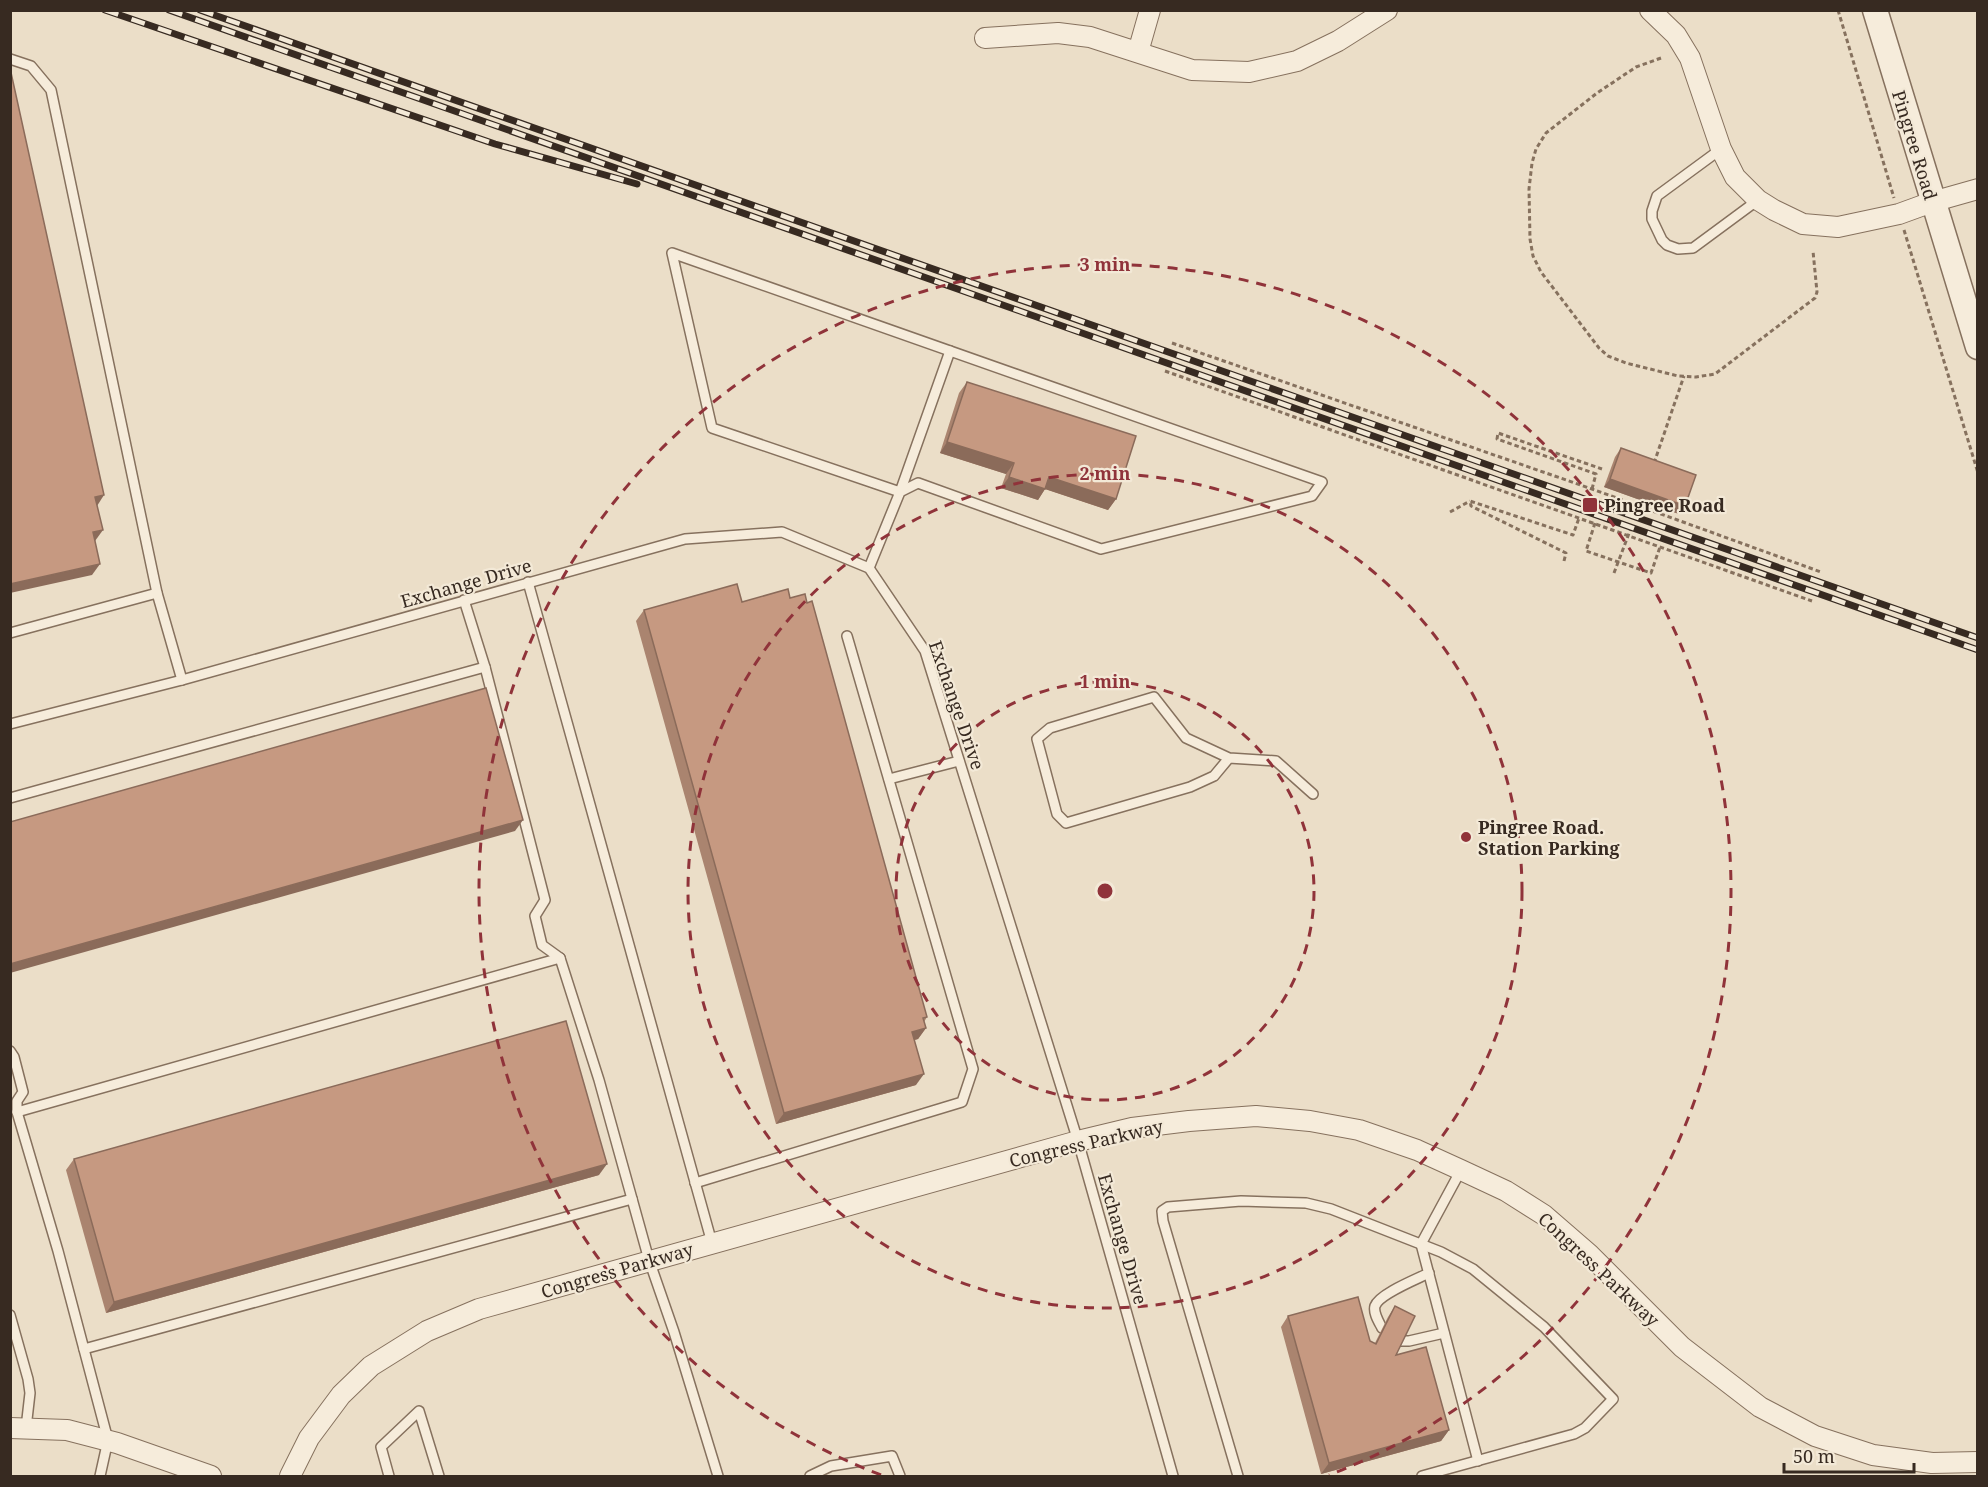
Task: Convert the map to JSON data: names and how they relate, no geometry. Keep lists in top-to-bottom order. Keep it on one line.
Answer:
{"streets":{"street":["Pingree Road","Congress Parkway"],"lane":["Exchange Drive"]},"crossings":[["Exchange Drive","Congress Parkway"]],"places":{"transit":["Pingree Road"],"other":["Pingree Road. Station Parking"]},"scale_bar":"50 m","rings":["3 min","2 min","1 min"]}
